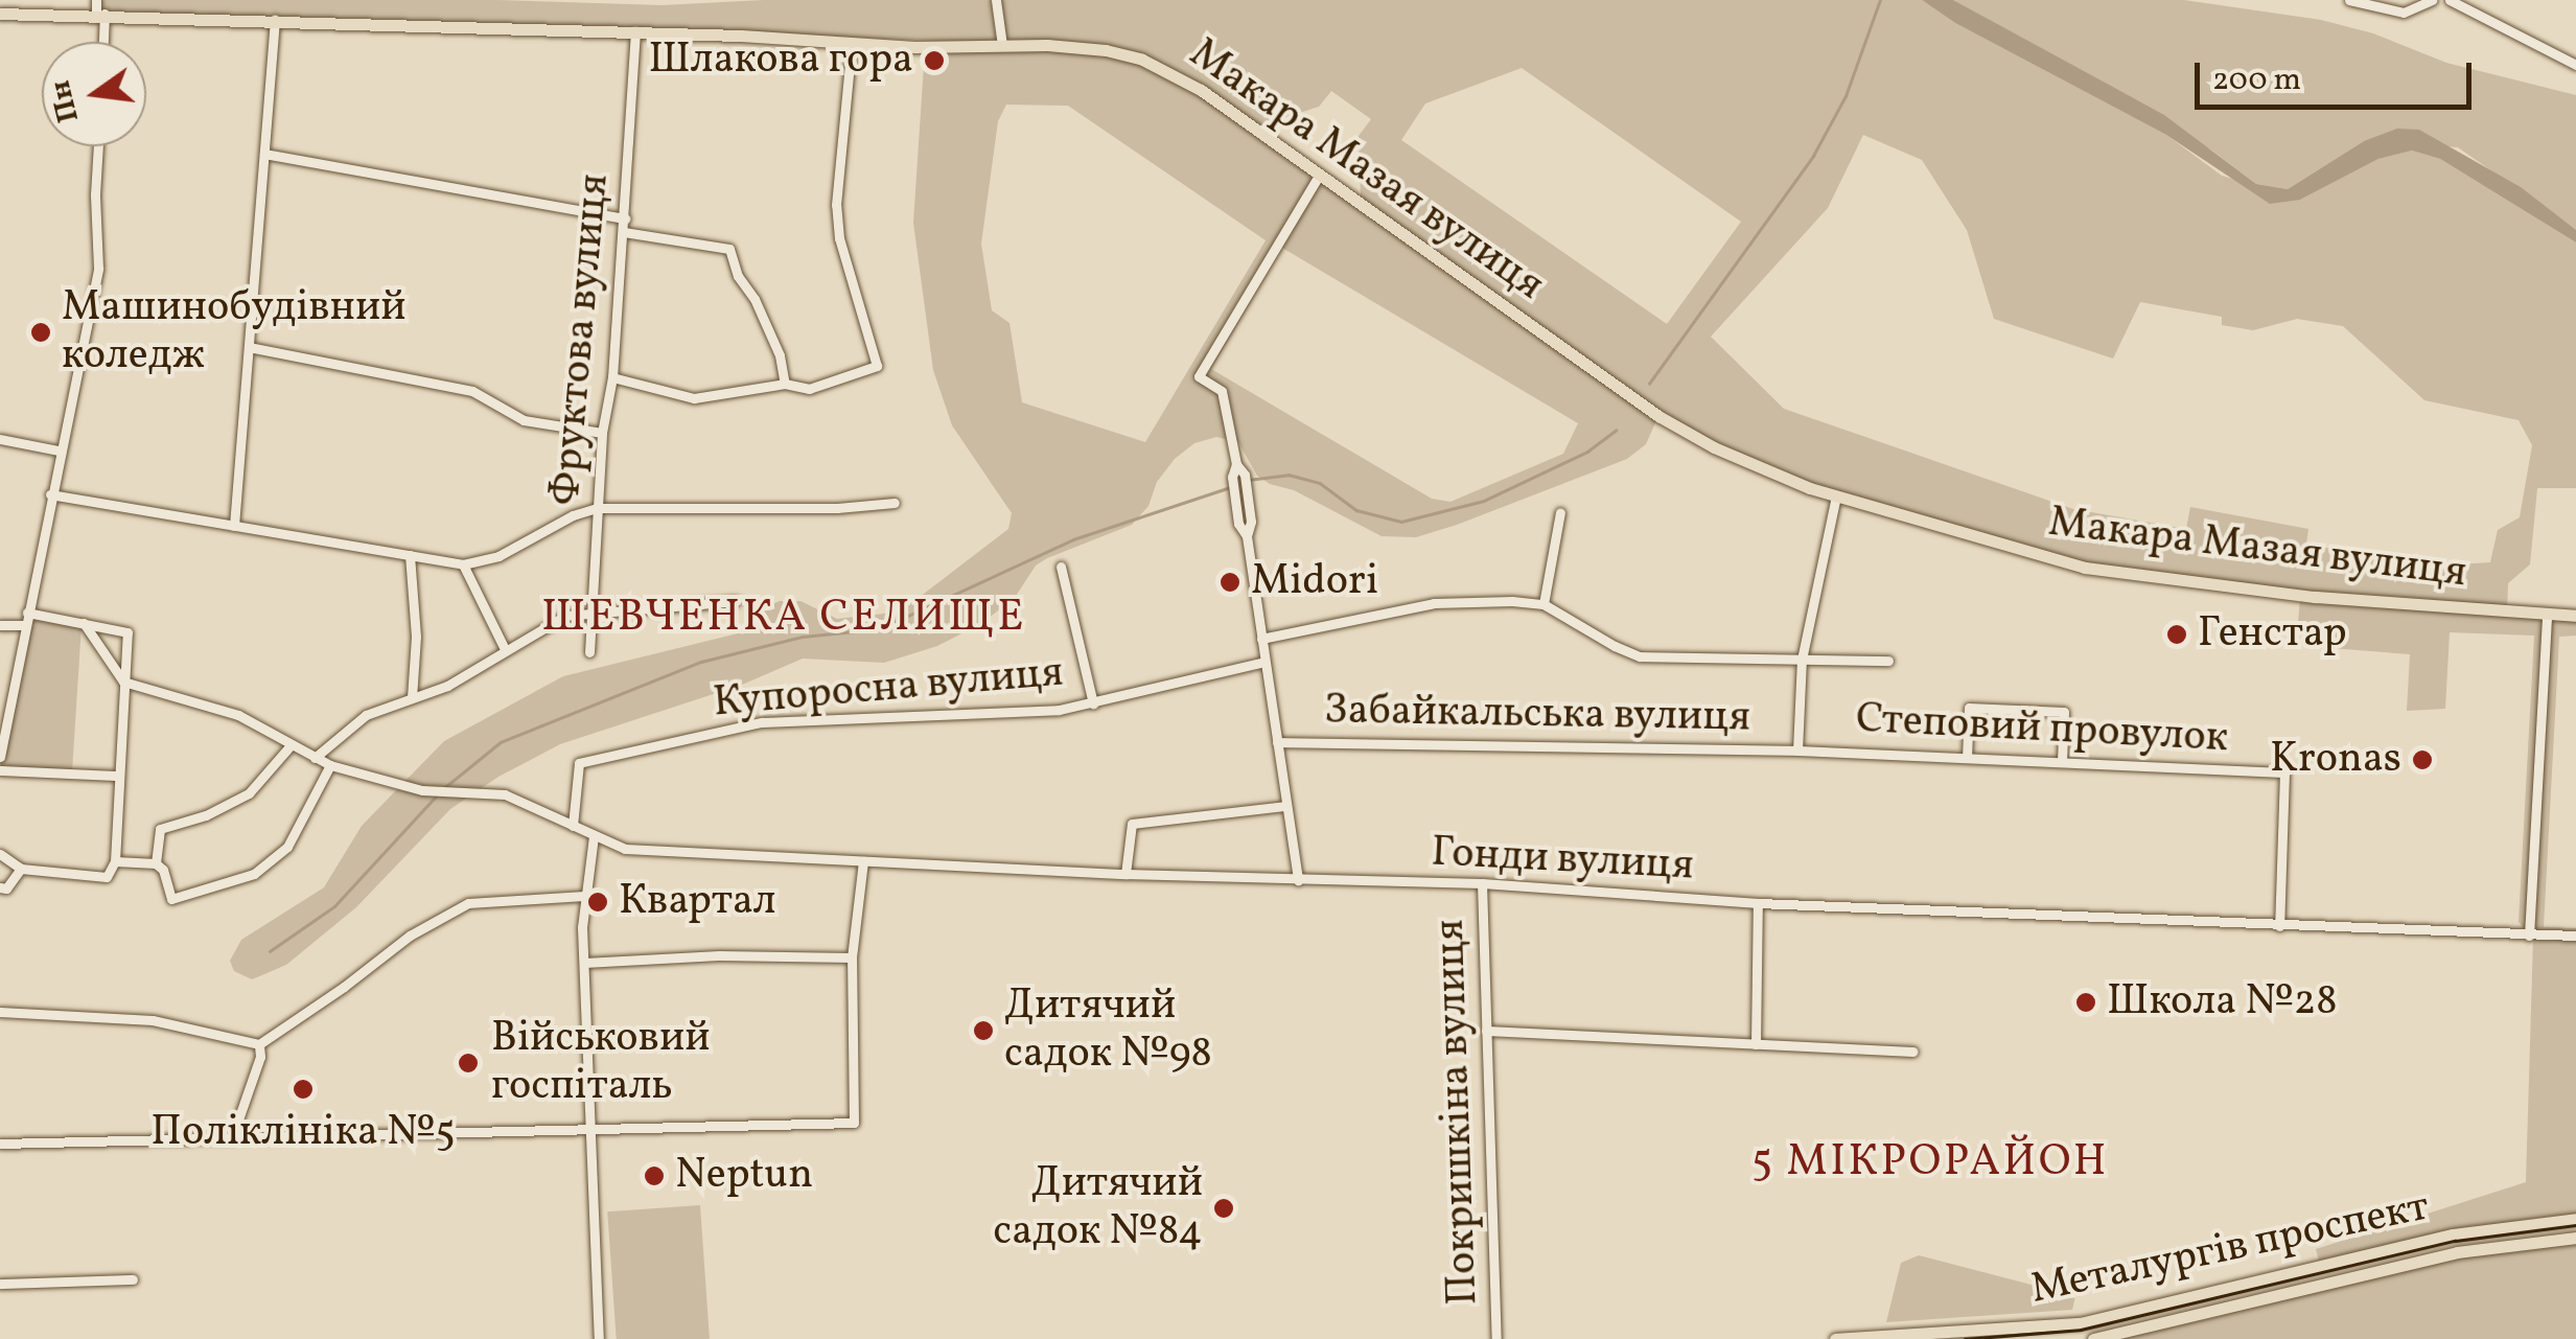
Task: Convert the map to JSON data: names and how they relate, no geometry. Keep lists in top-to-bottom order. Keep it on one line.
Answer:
{"streets":{"main road":["Макара Мазая вулиця","Металургів проспект"],"street":["Фруктова вулиця","Купоросна вулиця","Забайкальська вулиця","Степовий провулок","Гонди вулиця","Покришкіна вулиця"]},"crossings":[["Макара Мазая вулиця","Фруктова вулиця"],["Купоросна вулиця","Гонди вулиця"],["Забайкальська вулиця","Степовий провулок"],["Степовий провулок","Гонди вулиця"],["Гонди вулиця","Покришкіна вулиця"]],"districts":["ШЕВЧЕНКА СЕЛИЩЕ","5 МІКРОРАЙОН"],"places":["Шлакова гора","Машинобудівний коледж","Midori","Генстар","Kronas","Квартал","Школа №28","Дитячий садок №98","Військовий госпіталь","Поліклініка №5","Neptun","Дитячий садок №84"],"scale_bar":"200 m","north":"left"}
